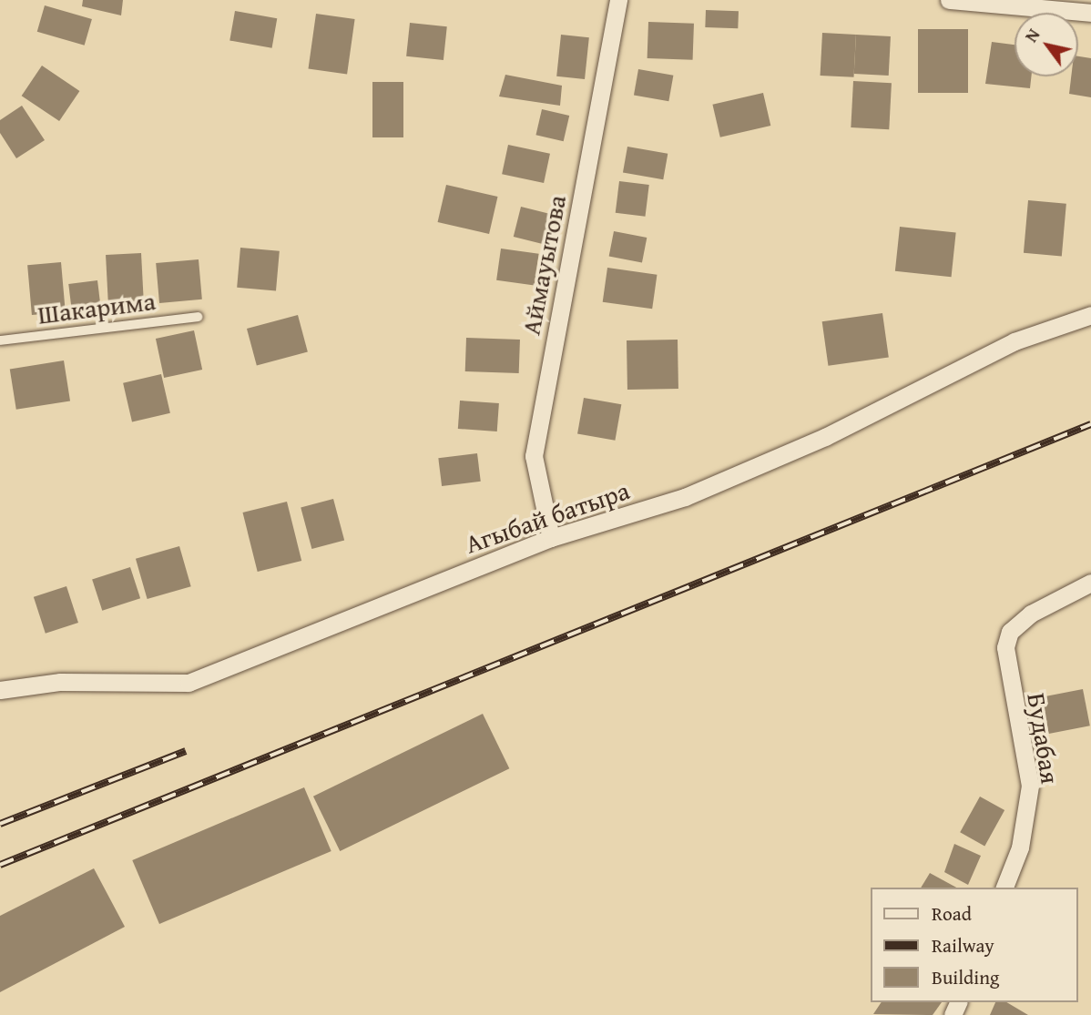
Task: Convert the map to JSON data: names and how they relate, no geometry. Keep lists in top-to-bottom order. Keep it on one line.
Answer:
{"streets":{"street":["Аймауытова","Агыбай батыра","Будабая"],"lane":["Шакарима"]},"crossings":[["Аймауытова","Агыбай батыра"]],"legend":["Road","Railway","Building"],"north":"top left"}
